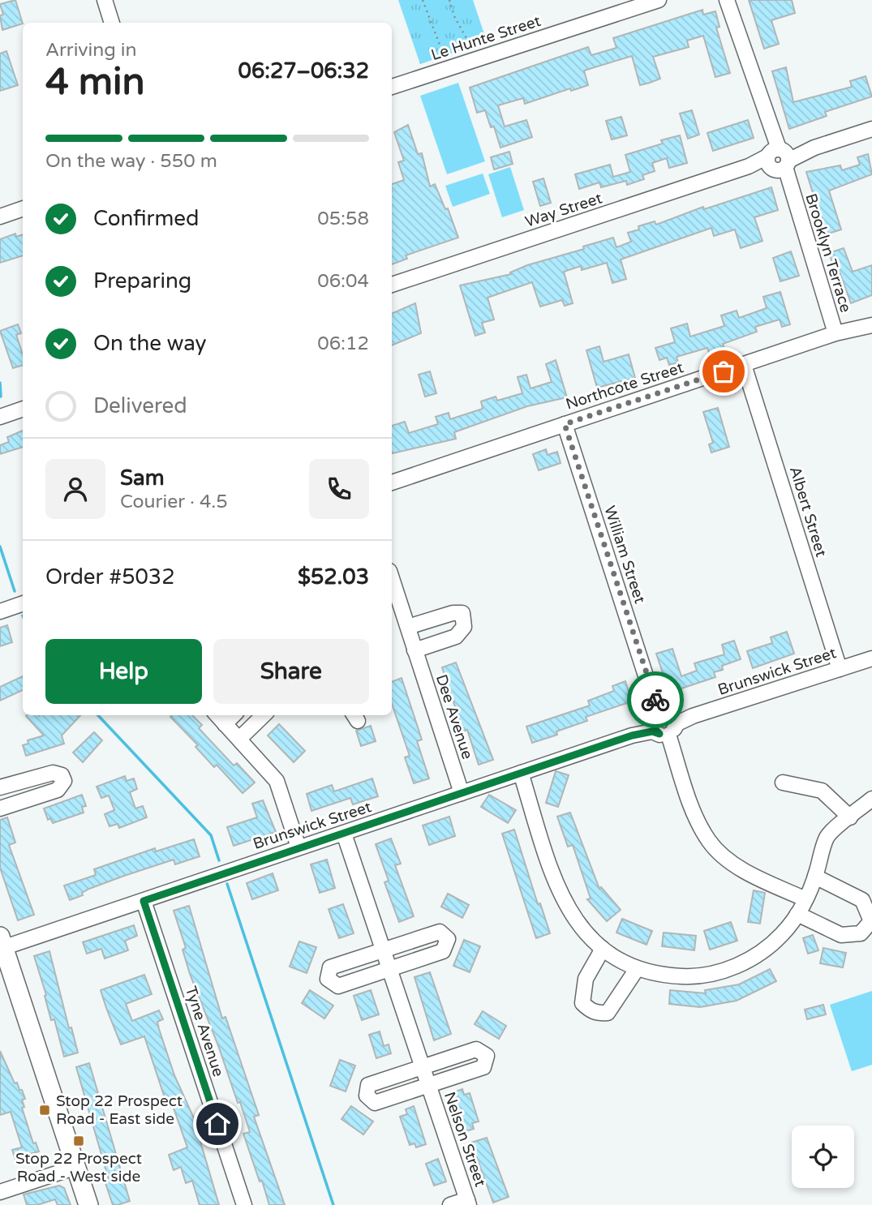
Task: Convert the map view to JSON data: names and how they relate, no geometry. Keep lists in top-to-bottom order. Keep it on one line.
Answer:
{"streets":{"street":["Le Hunte Street","Way Street","Brooklyn Terrace","Northcote Street","Albert Street","William Street","Brunswick Street","Dee Avenue","Tyne Avenue","Nelson Street"]},"crossings":[["Way Street","Brooklyn Terrace"],["Brooklyn Terrace","Northcote Street"],["Northcote Street","Albert Street"],["Northcote Street","William Street"],["Albert Street","Brunswick Street"],["William Street","Brunswick Street"],["Brunswick Street","Dee Avenue"],["Brunswick Street","Tyne Avenue"],["Brunswick Street","Nelson Street"]],"places":{"transit":["Stop 22 Prospect Road - East side","Stop 22 Prospect Road - West side"]},"page":{"heading":["4 min","Arriving in","06:27–06:32"],"panel":["Sam","Courier · 4.5","Order #5032","$52.03"],"bar":"On the way · 550 m","list":[["Confirmed","05:58"],["Preparing","06:04"],["On the way","06:12"],"Delivered"],"buttons":["Help","Share"]}}
